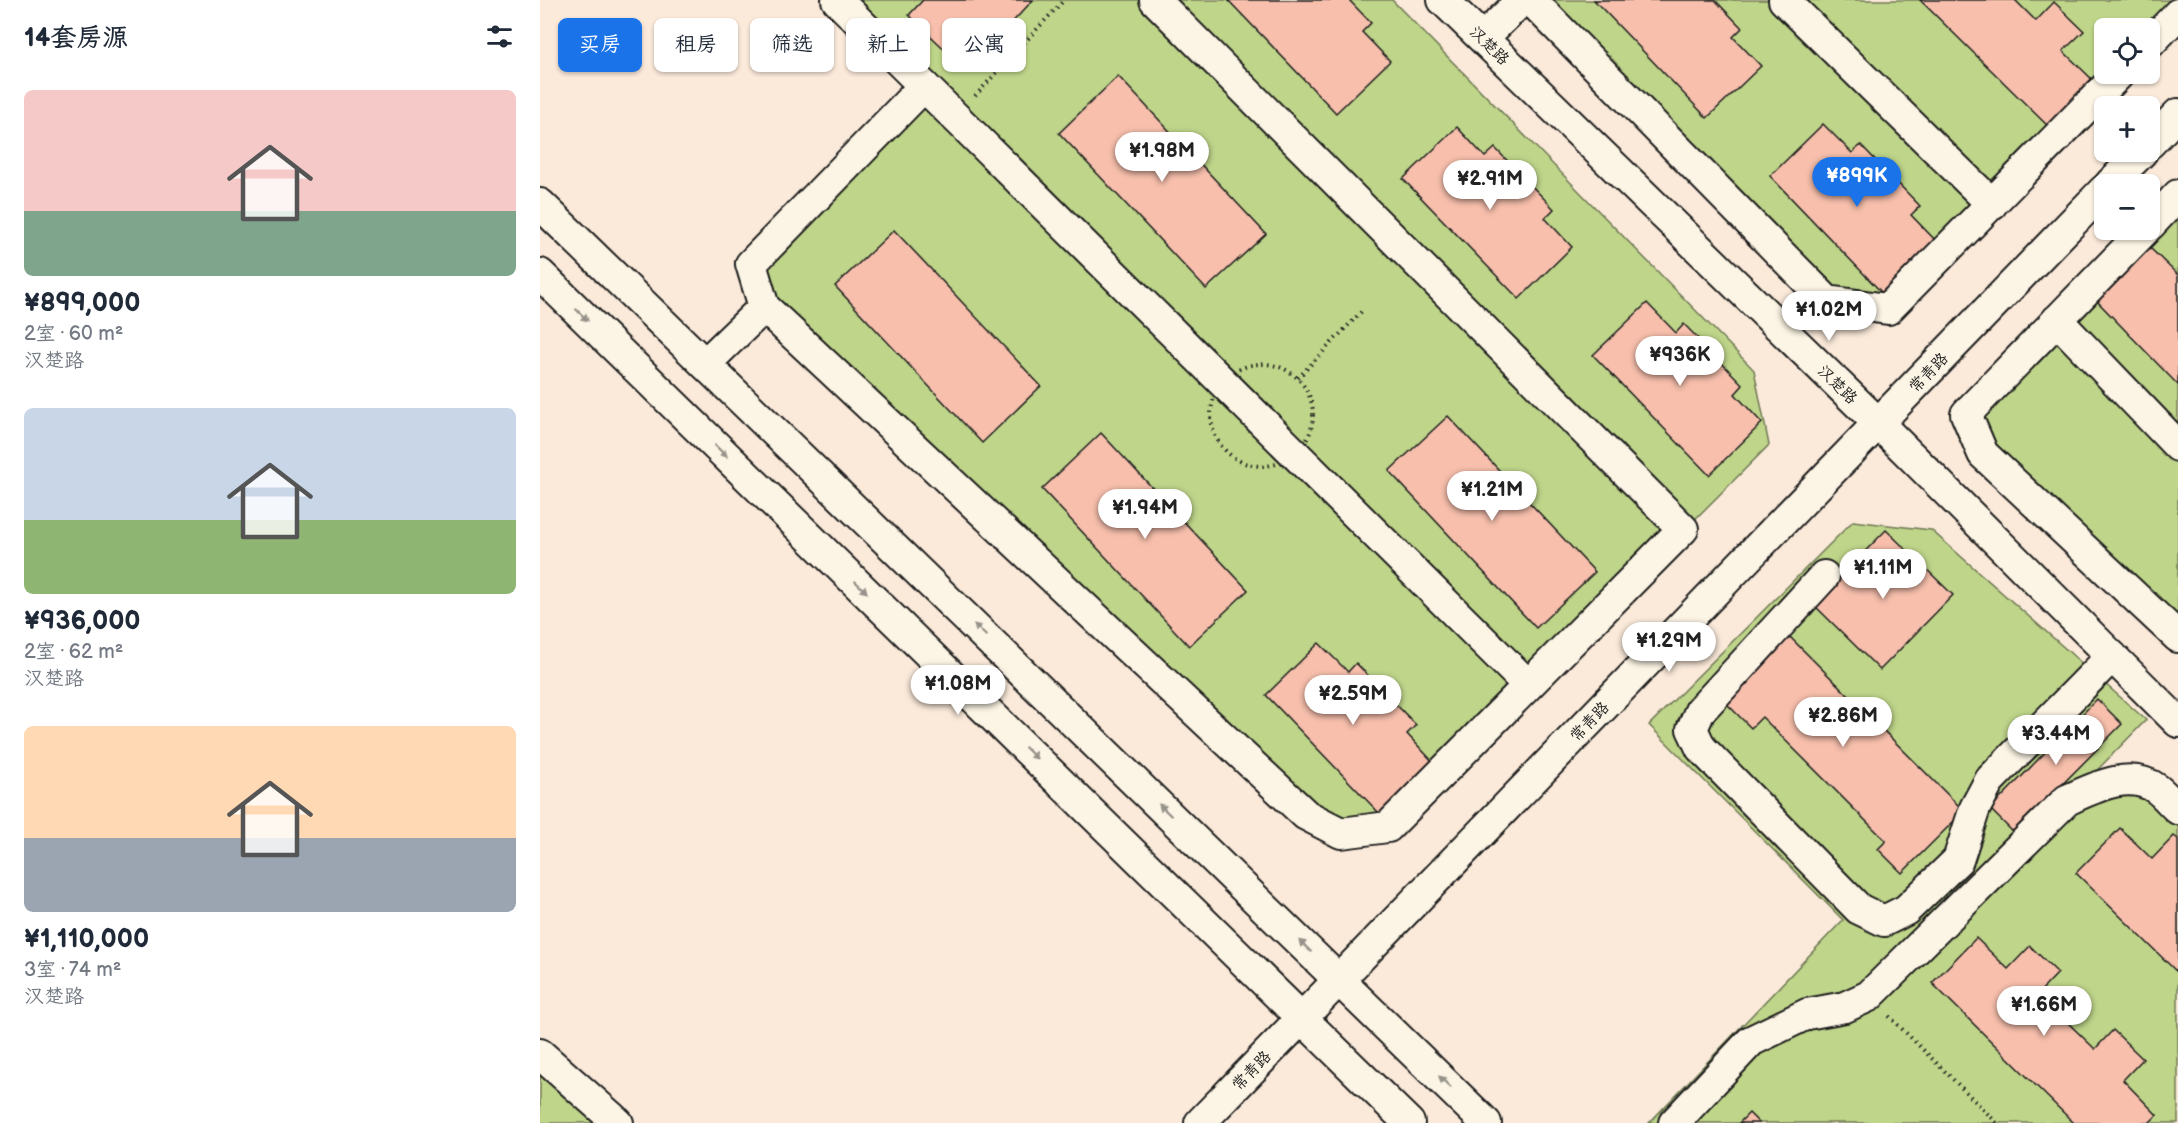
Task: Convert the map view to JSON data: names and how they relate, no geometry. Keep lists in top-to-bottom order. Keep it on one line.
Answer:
{"streets":{"street":["汉楚路","常青路"]},"crossings":[["汉楚路","常青路"]],"page":{"heading":"14套房源","map_buttons":["+","−"],"chip":["买房","租房","筛选","新上","公寓"],"list":[{"name":"¥899,000","note":"2室 · 60 m² · 汉楚路"},{"name":"¥936,000","note":"2室 · 62 m² · 汉楚路"},{"name":"¥1,110,000","note":"3室 · 74 m² · 汉楚路"}],"price":["¥1.98M","¥899K","¥2.91M","¥1.02M","¥936K","¥1.21M","¥1.94M","¥1.11M","¥1.29M","¥1.08M","¥2.59M","¥2.86M","¥3.44M","¥1.66M"]}}
